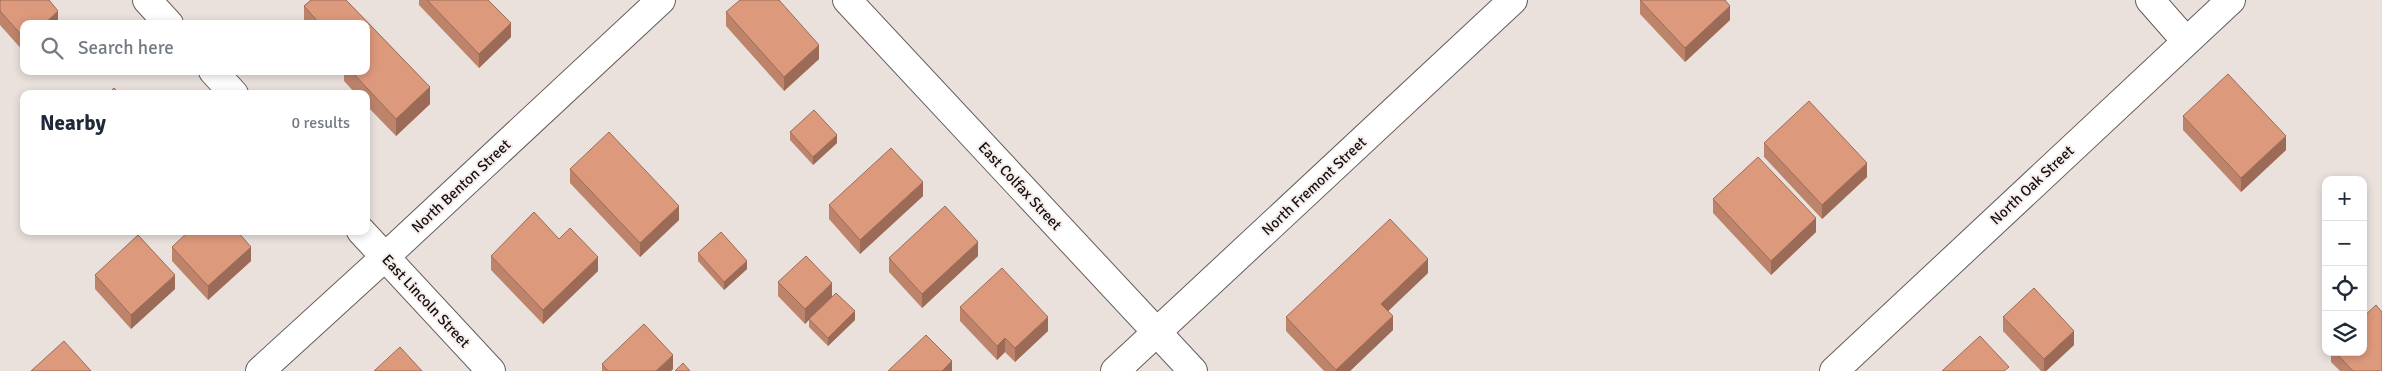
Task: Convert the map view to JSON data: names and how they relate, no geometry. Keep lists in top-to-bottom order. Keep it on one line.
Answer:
{"streets":{"street":["North Oak Street","North Benton Street","East Colfax Street","North Fremont Street","East Lincoln Street"]},"crossings":[["North Benton Street","East Lincoln Street"],["East Colfax Street","North Fremont Street"]],"page":{"search":"Search here","heading":["Nearby","0 results"],"map_buttons":["+","−"]}}
